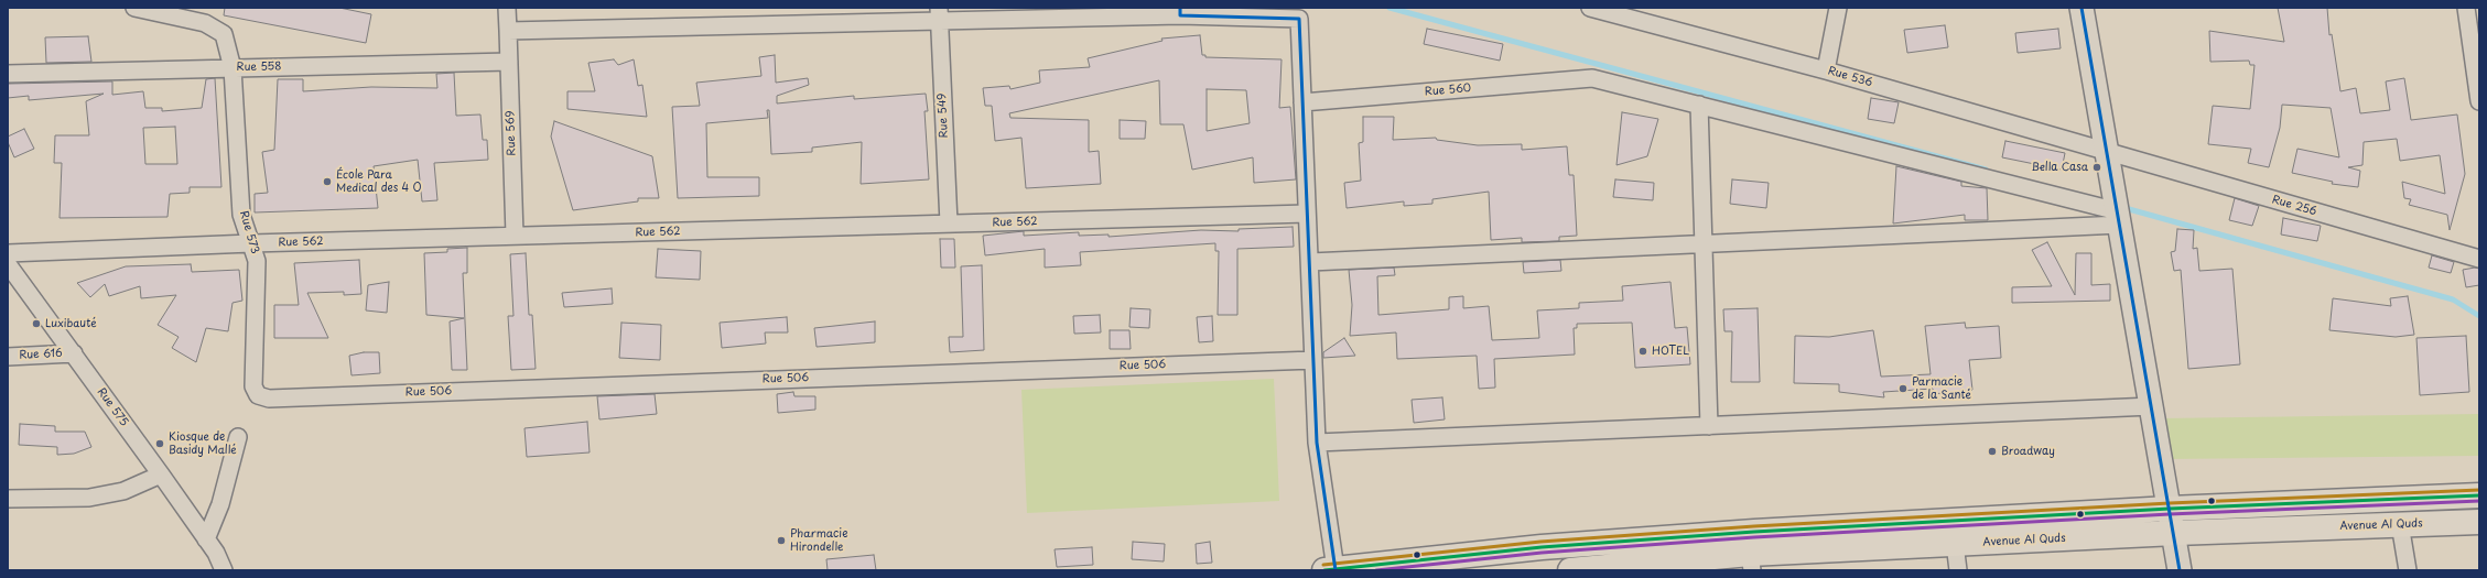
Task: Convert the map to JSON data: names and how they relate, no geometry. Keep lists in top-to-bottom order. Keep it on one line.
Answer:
{"streets":{"main road":["Avenue Al Quds"],"street":["Rue 558","Rue 536","Rue 560","Rue 549","Rue 569","Rue 256","Rue 562","Rue 573","Rue 616","Rue 506","Rue 575"]},"crossings":[["Rue 558","Rue 569"],["Rue 558","Rue 573"],["Rue 536","Rue 256"],["Rue 549","Rue 562"],["Rue 569","Rue 562"],["Rue 562","Rue 573"],["Rue 573","Rue 506"],["Rue 616","Rue 575"]],"places":["Bella Casa","École Para Medical des 4 O","Luxibauté","HOTEL","Parmacie de la Santé","Kiosque de Basidy Mallé","Broadway","Pharmacie Hirondelle"]}
